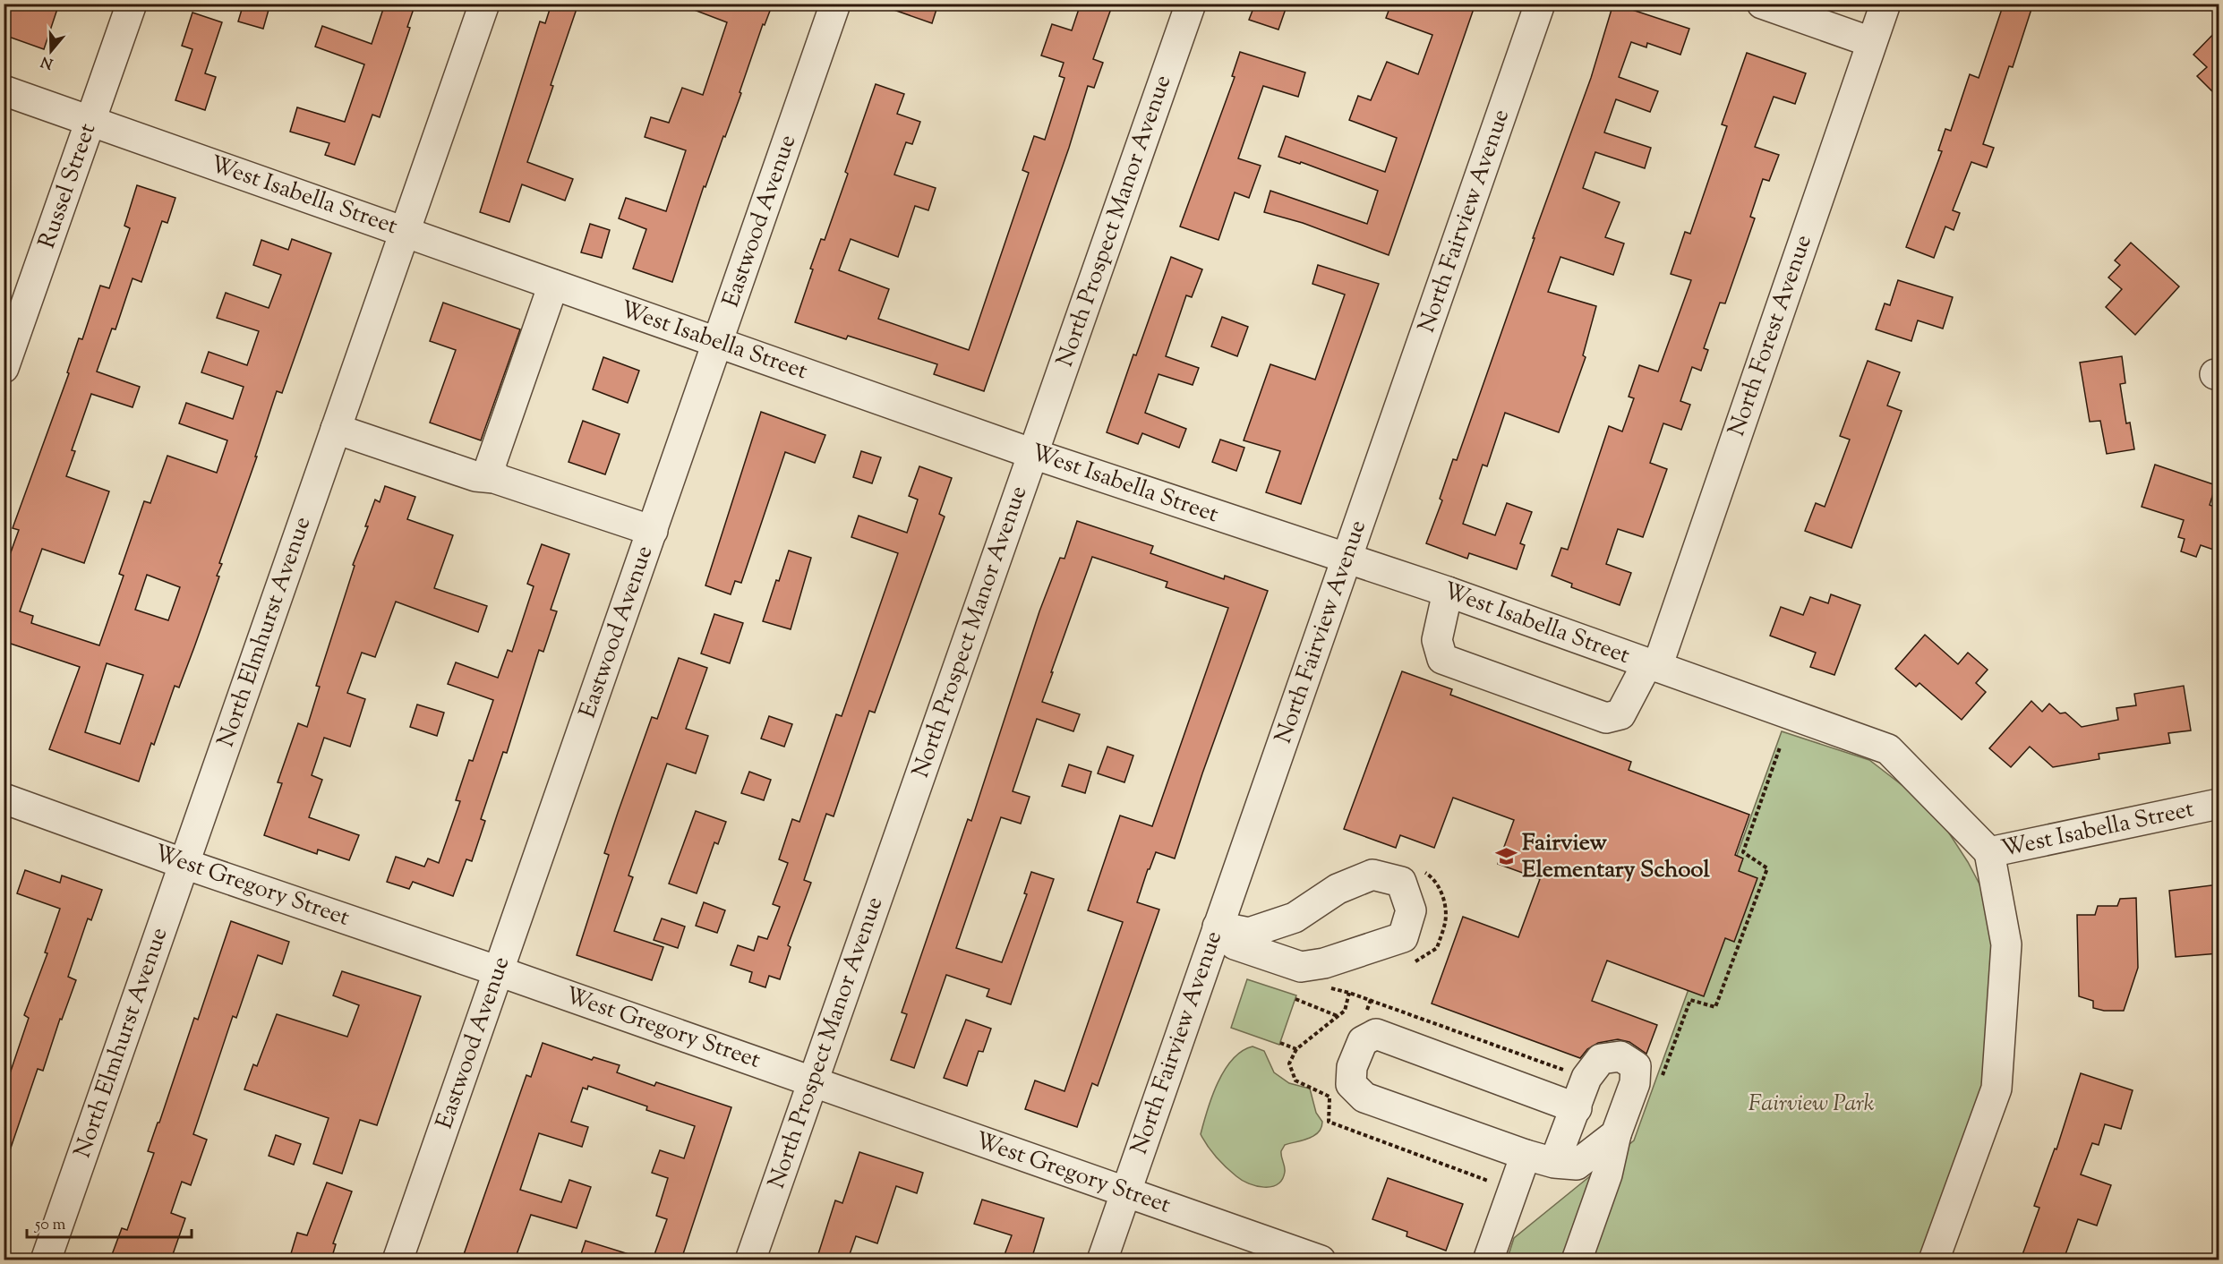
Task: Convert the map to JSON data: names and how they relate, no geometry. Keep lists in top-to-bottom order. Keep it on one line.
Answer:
{"streets":{"street":["Russel Street","West Isabella Street","Eastwood Avenue","North Prospect Manor Avenue","North Fairview Avenue","North Forest Avenue","North Elmhurst Avenue","West Gregory Street"]},"crossings":[["Russel Street","West Isabella Street"],["West Isabella Street","Eastwood Avenue"],["West Isabella Street","North Prospect Manor Avenue"],["West Isabella Street","North Fairview Avenue"],["West Isabella Street","North Forest Avenue"],["West Isabella Street","North Elmhurst Avenue"],["Eastwood Avenue","West Gregory Street"],["North Prospect Manor Avenue","West Gregory Street"],["North Fairview Avenue","West Gregory Street"],["North Elmhurst Avenue","West Gregory Street"]],"parks":["Fairview Park"],"places":{"school or university":["Fairview Elementary School"]},"scale_bar":"50 m","north":"bottom"}
